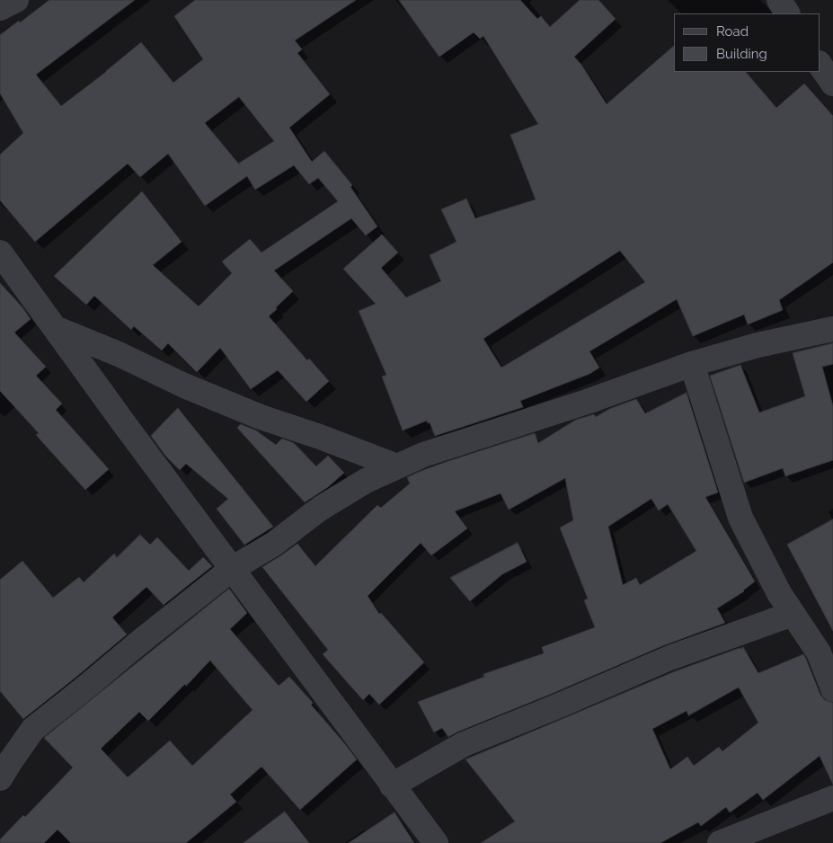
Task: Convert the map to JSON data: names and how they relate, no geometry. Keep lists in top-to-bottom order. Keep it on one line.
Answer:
{"legend":["Road","Building"]}
